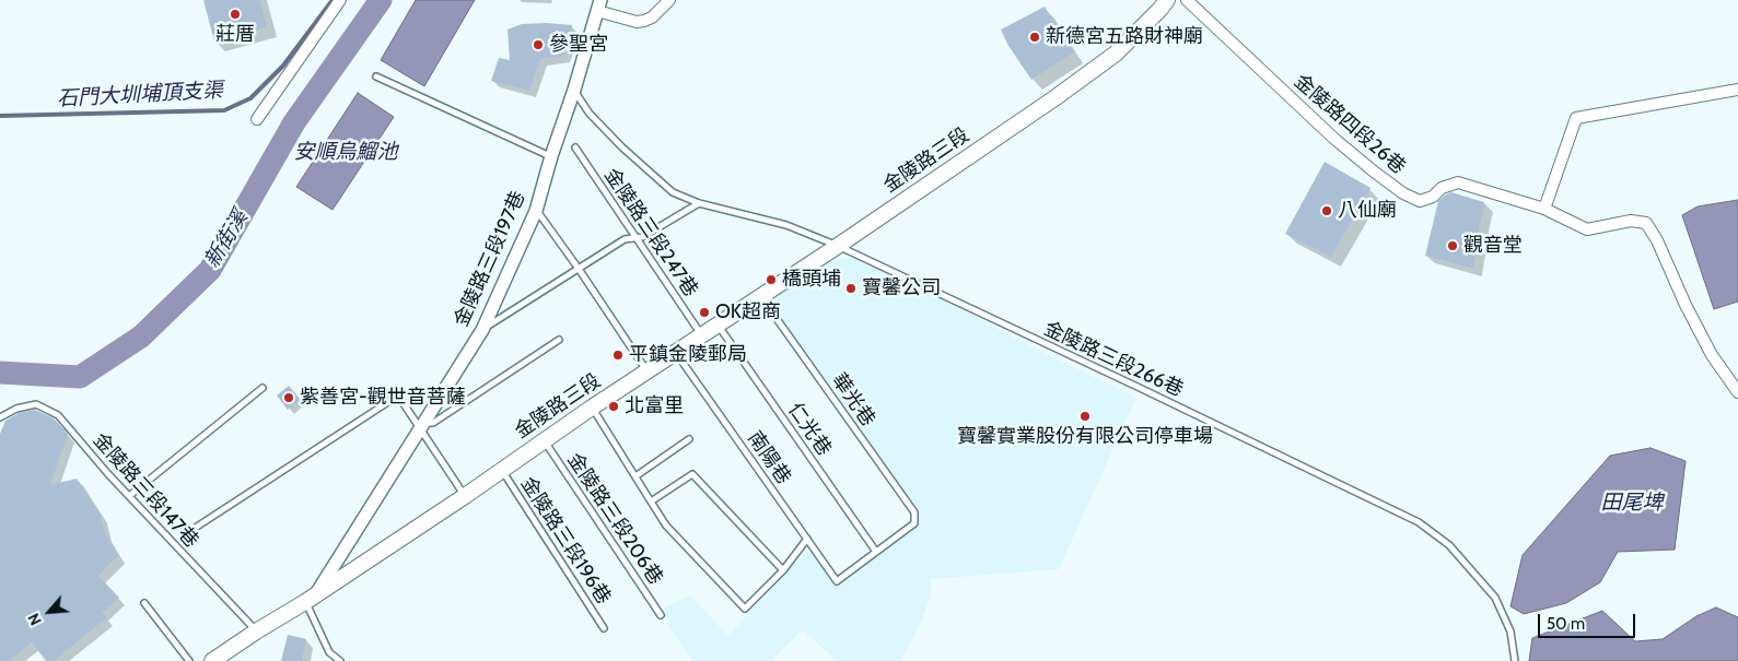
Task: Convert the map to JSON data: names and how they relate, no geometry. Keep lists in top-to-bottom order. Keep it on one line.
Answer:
{"streets":{"main road":["金陵路三段"],"street":["金陵路四段26巷","金陵路三段197巷"],"lane":["金陵路三段247巷","金陵路三段266巷","華光巷","仁光巷","南陽巷","金陵路三段147巷","金陵路三段206巷","金陵路三段196巷"]},"crossings":[["金陵路三段","金陵路三段247巷"],["金陵路三段","金陵路三段197巷"],["金陵路三段","金陵路三段266巷"],["金陵路三段","華光巷"],["金陵路三段","仁光巷"],["金陵路三段","南陽巷"],["金陵路三段","金陵路三段147巷"],["金陵路三段","金陵路三段206巷"],["金陵路三段","金陵路三段196巷"],["金陵路三段197巷","金陵路三段266巷"],["華光巷","仁光巷"],["華光巷","南陽巷"],["仁光巷","南陽巷"]],"water":["石門大圳埔頂支渠","安順烏鰡池","新街溪","田尾埤"],"places":["莊厝","新德宮五路財神廟","參聖宮","八仙廟","觀音堂","橋頭埔","寶馨公司","OK超商","平鎮金陵郵局","紫善宮-觀世音菩薩","北富里","寶馨實業股份有限公司停車場"],"scale_bar":"50 m","north":"bottom left"}
